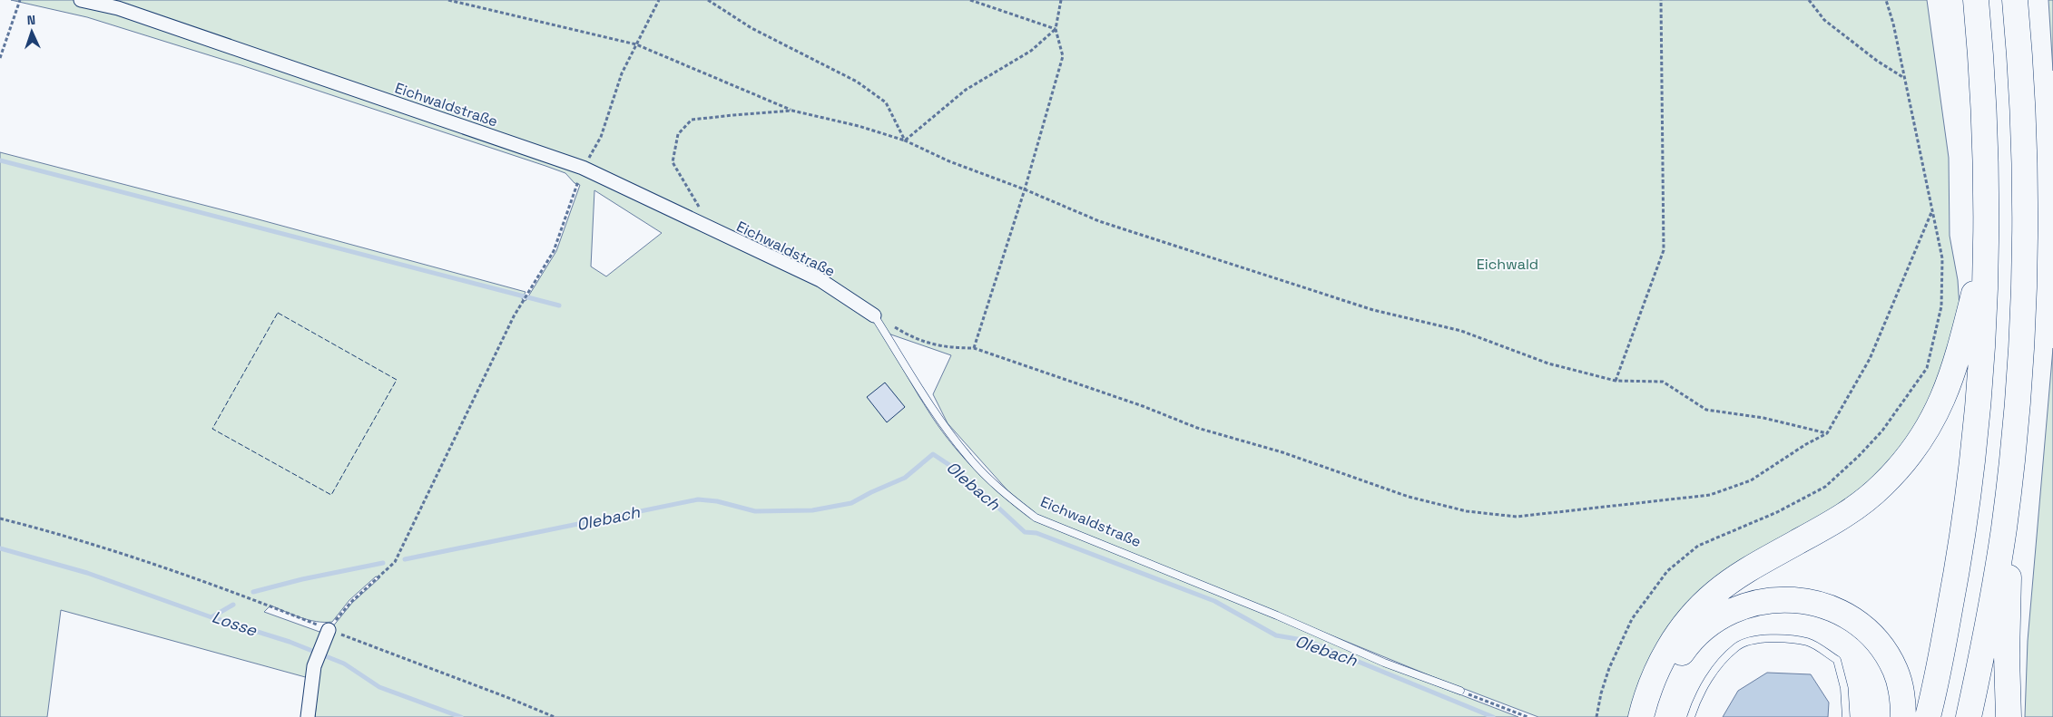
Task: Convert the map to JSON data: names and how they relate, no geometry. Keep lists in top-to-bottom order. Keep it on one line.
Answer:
{"streets":{"street":["Eichwaldstraße"]},"water":["Olebach","Losse"],"parks":["Eichwald"],"north":"top"}
